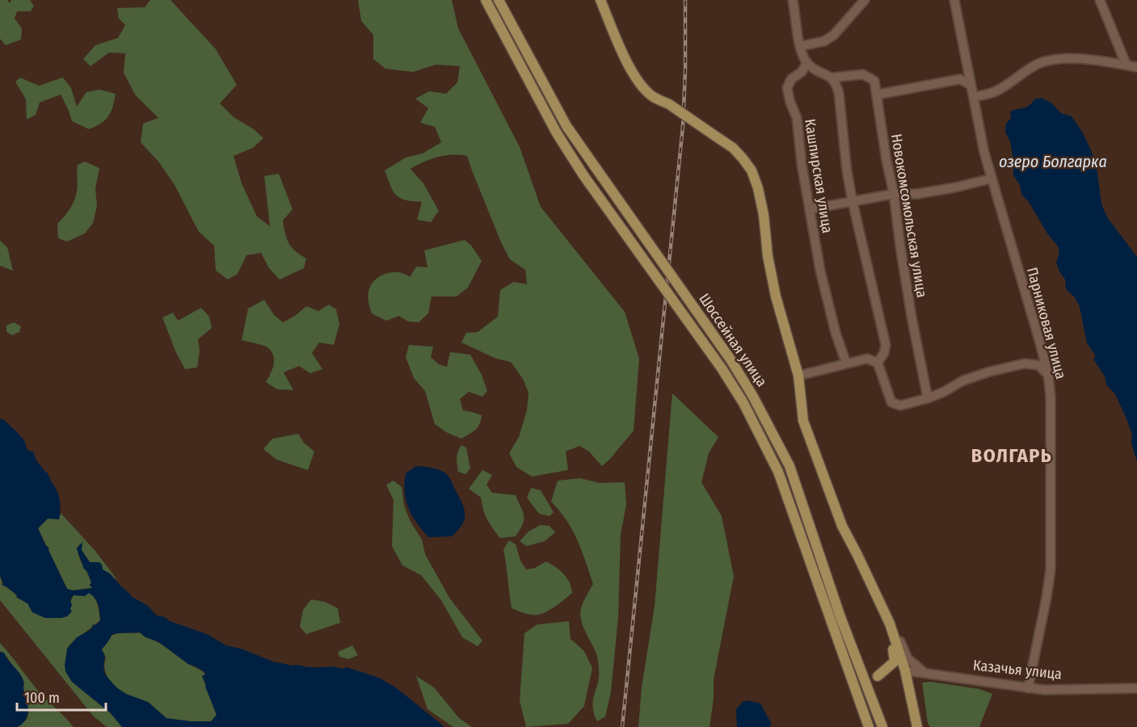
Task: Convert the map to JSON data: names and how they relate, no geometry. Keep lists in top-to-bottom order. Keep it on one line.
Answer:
{"streets":{"main road":["Шоссейная улица","Казачья улица"],"street":["Кашпирская улица","Новокомсомольская улица","Парниковая улица"]},"crossings":[["Парниковая улица","Казачья улица"],["Шоссейная улица","Казачья улица"]],"districts":["ВОЛГАРЬ"],"water":["озеро Болгарка"],"scale_bar":"100 m"}
